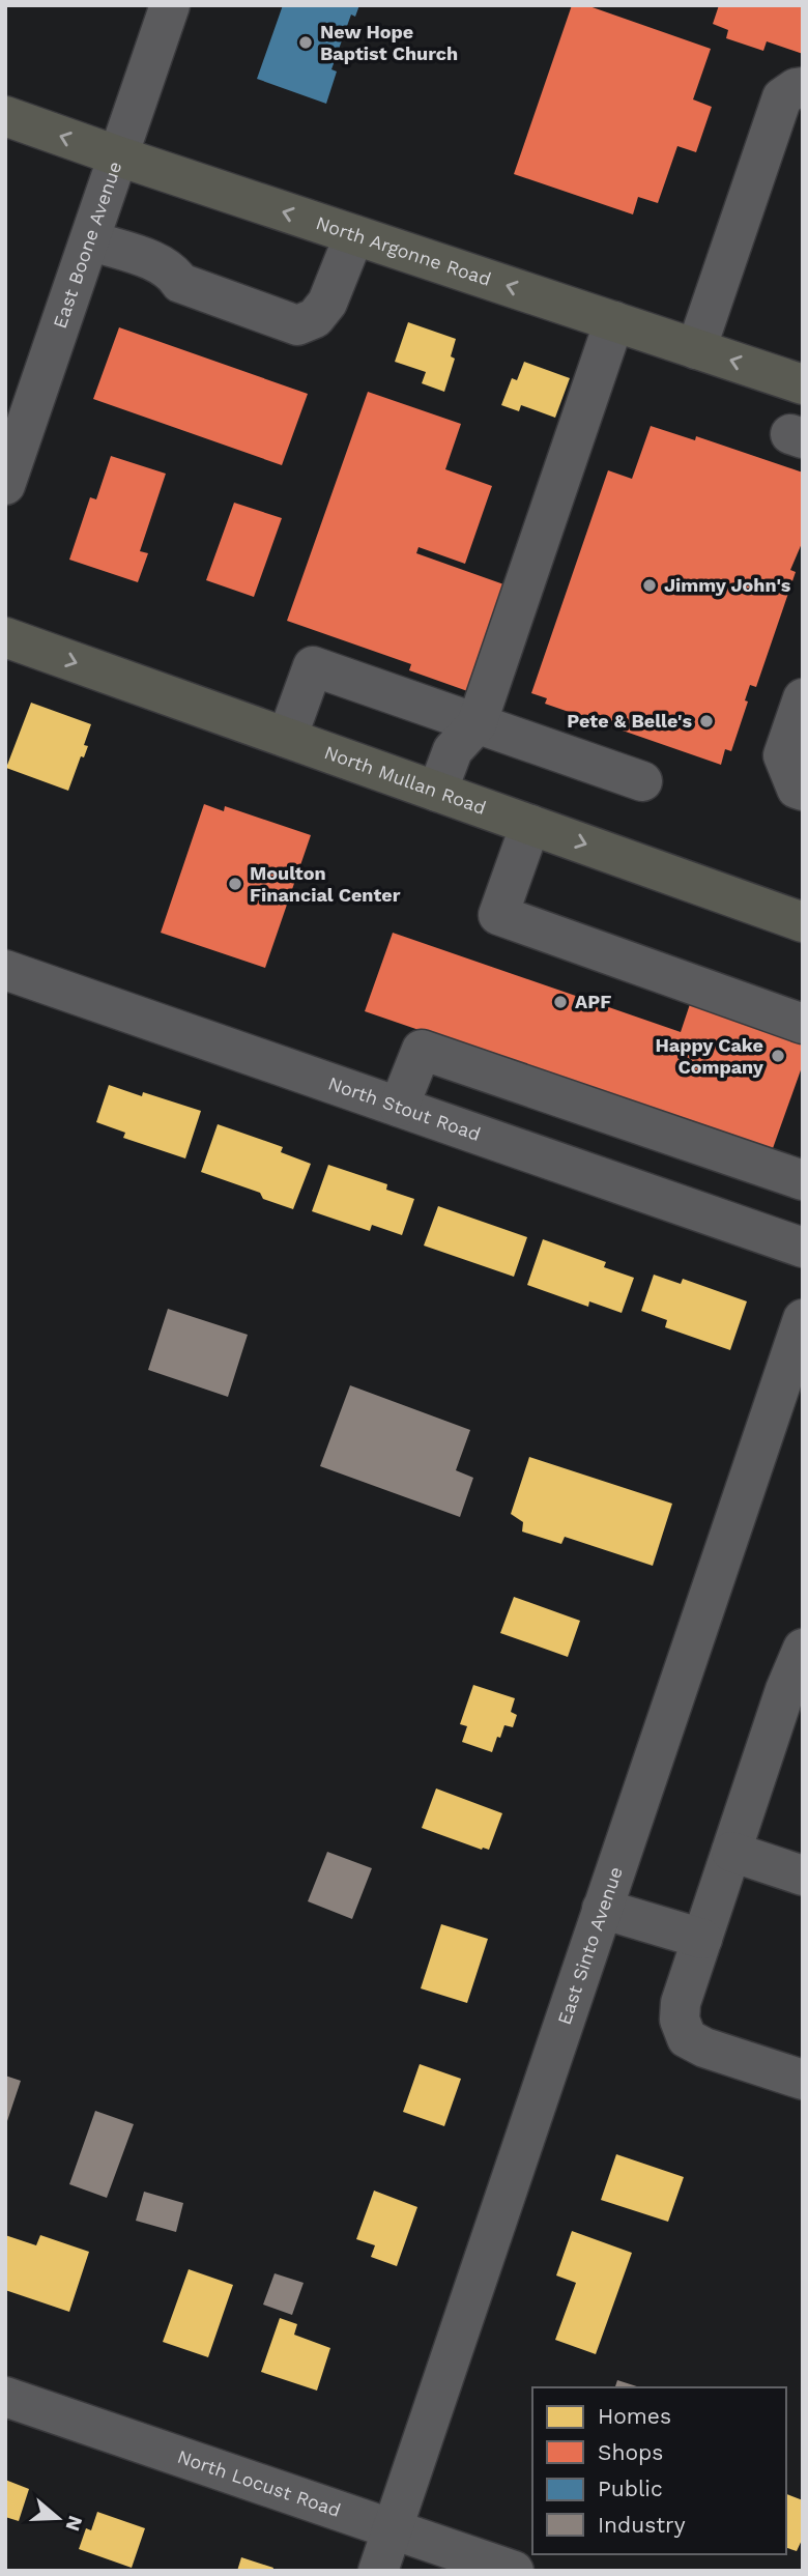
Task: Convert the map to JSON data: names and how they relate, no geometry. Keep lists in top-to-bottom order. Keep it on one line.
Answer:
{"streets":{"main road":["North Argonne Road","North Mullan Road"],"street":["East Boone Avenue","North Stout Road","East Sinto Avenue","North Locust Road"]},"crossings":[["East Boone Avenue","North Argonne Road"],["East Sinto Avenue","North Locust Road"]],"one_way":["North Argonne Road","North Mullan Road"],"places":["New Hope Baptist Church","Jimmy John's","Pete & Belle's","Moulton Financial Center","APF","Happy Cake Company"],"legend":["Homes","Shops","Public","Industry"],"north":"right"}
